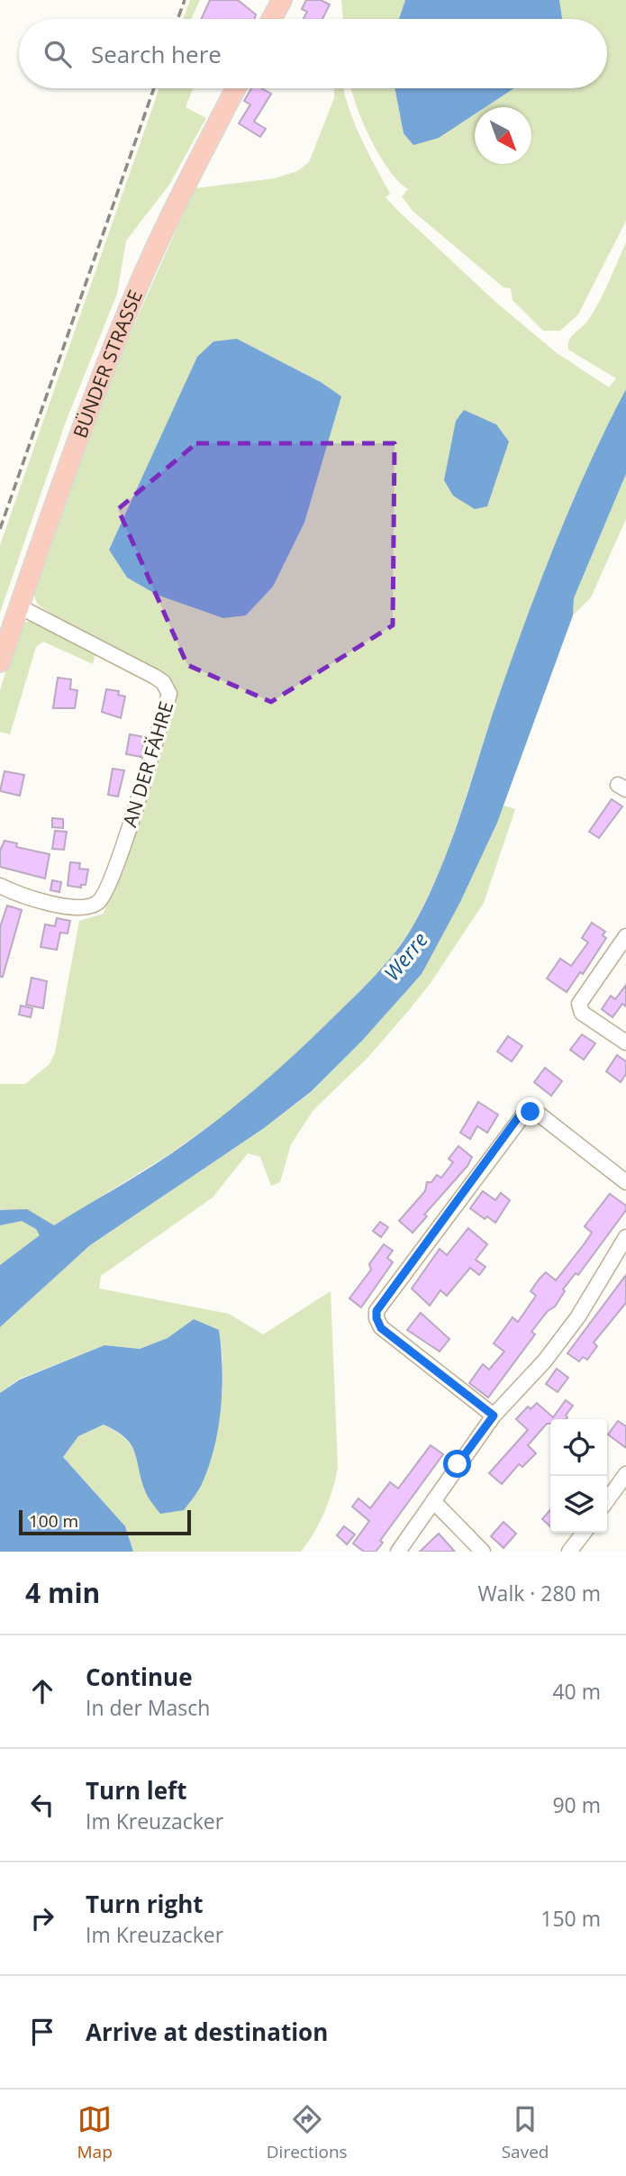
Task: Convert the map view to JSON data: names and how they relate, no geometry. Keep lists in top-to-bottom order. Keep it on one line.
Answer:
{"streets":{"main road":["BÜNDER STRASSE"],"street":["AN DER FÄHRE"]},"crossings":[["BÜNDER STRASSE","AN DER FÄHRE"]],"water":["Werre"],"scale_bar":"100 m","north":"bottom right","page":{"search":"Search here","scale":"100 m","heading":["4 min","Walk · 280 m"],"list":[["Continue","In der Masch","40 m"],["Turn left","Im Kreuzacker","90 m"],["Turn right","Im Kreuzacker","150 m"],"Arrive at destination"],"nav":["Map","Directions","Saved"]}}
